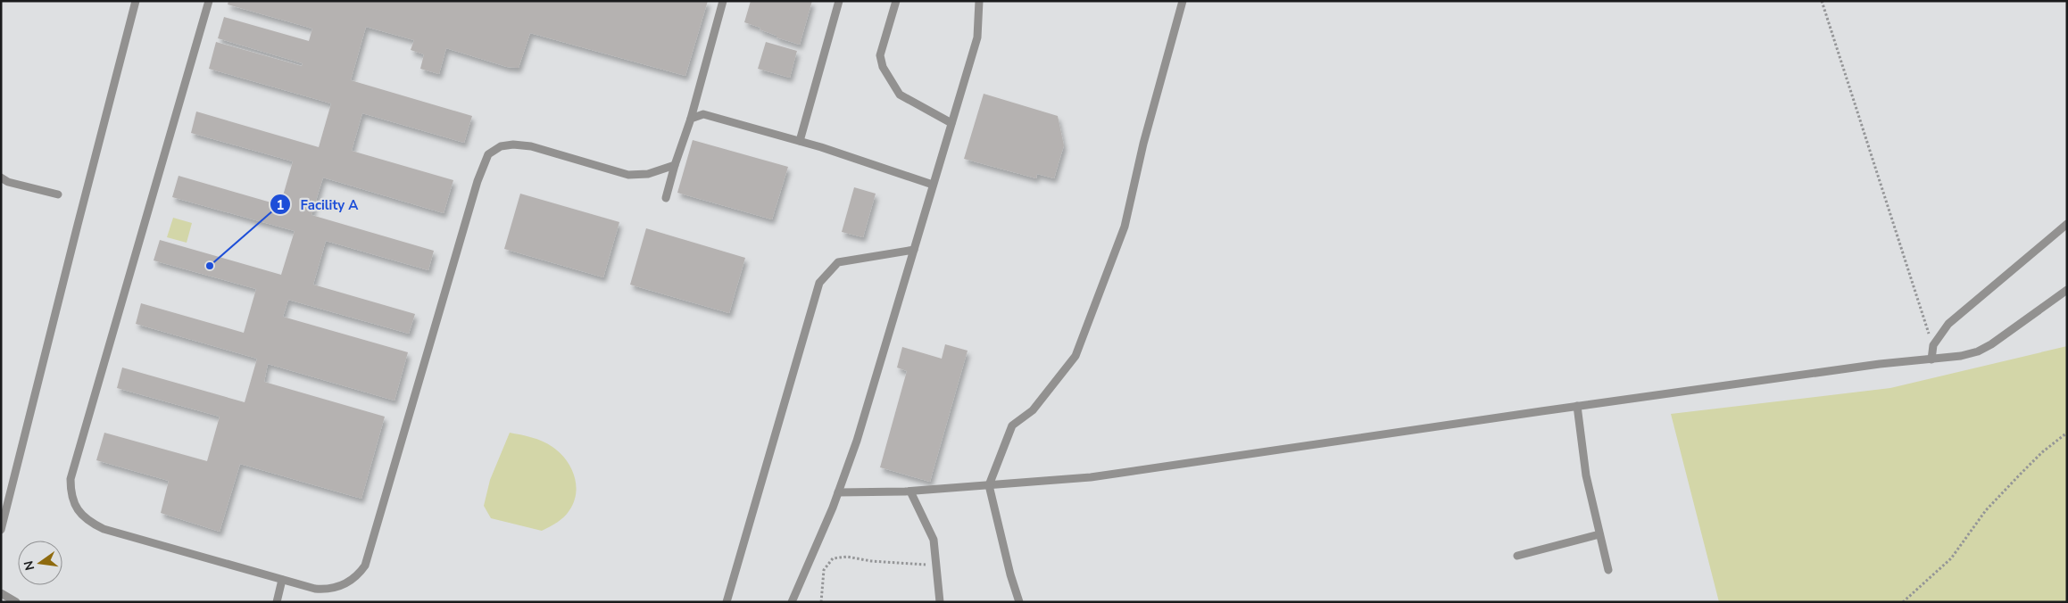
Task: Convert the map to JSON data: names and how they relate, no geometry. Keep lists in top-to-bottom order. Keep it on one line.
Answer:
{"places":["Facility A"],"north":"left"}
